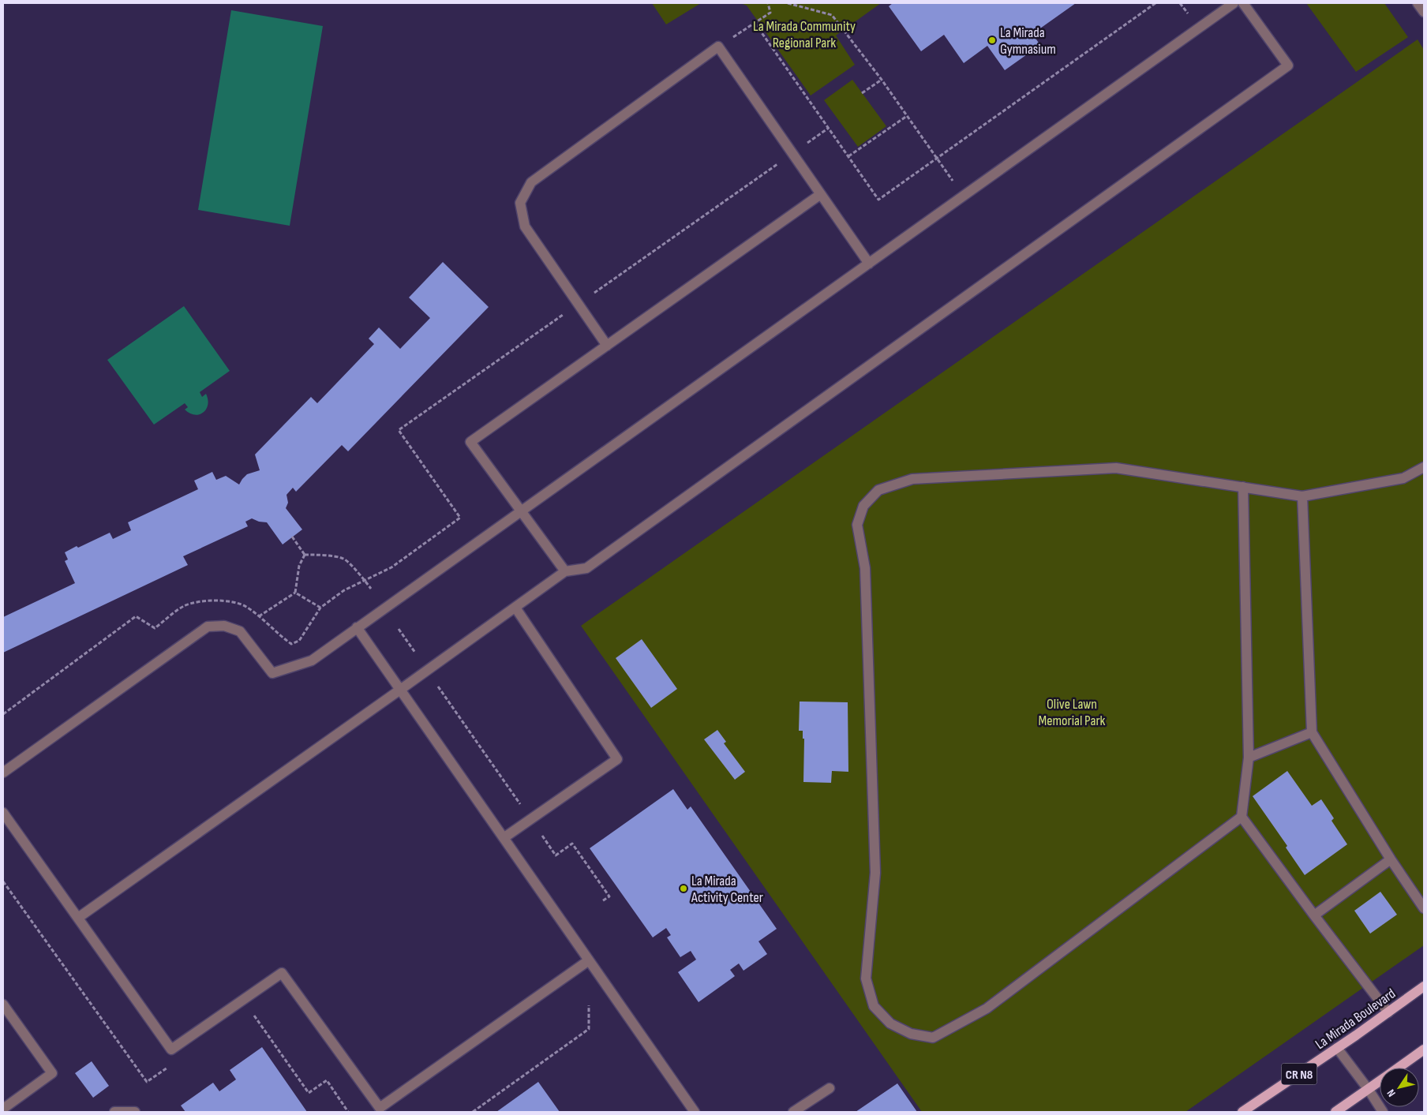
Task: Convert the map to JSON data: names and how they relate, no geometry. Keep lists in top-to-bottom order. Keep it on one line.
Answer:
{"streets":{"main road":["La Mirada Boulevard","CR N8"]},"parks":["La Mirada Community Regional Park","Olive Lawn Memorial Park"],"places":["La Mirada Gymnasium","La Mirada Activity Center"],"north":"bottom left"}
